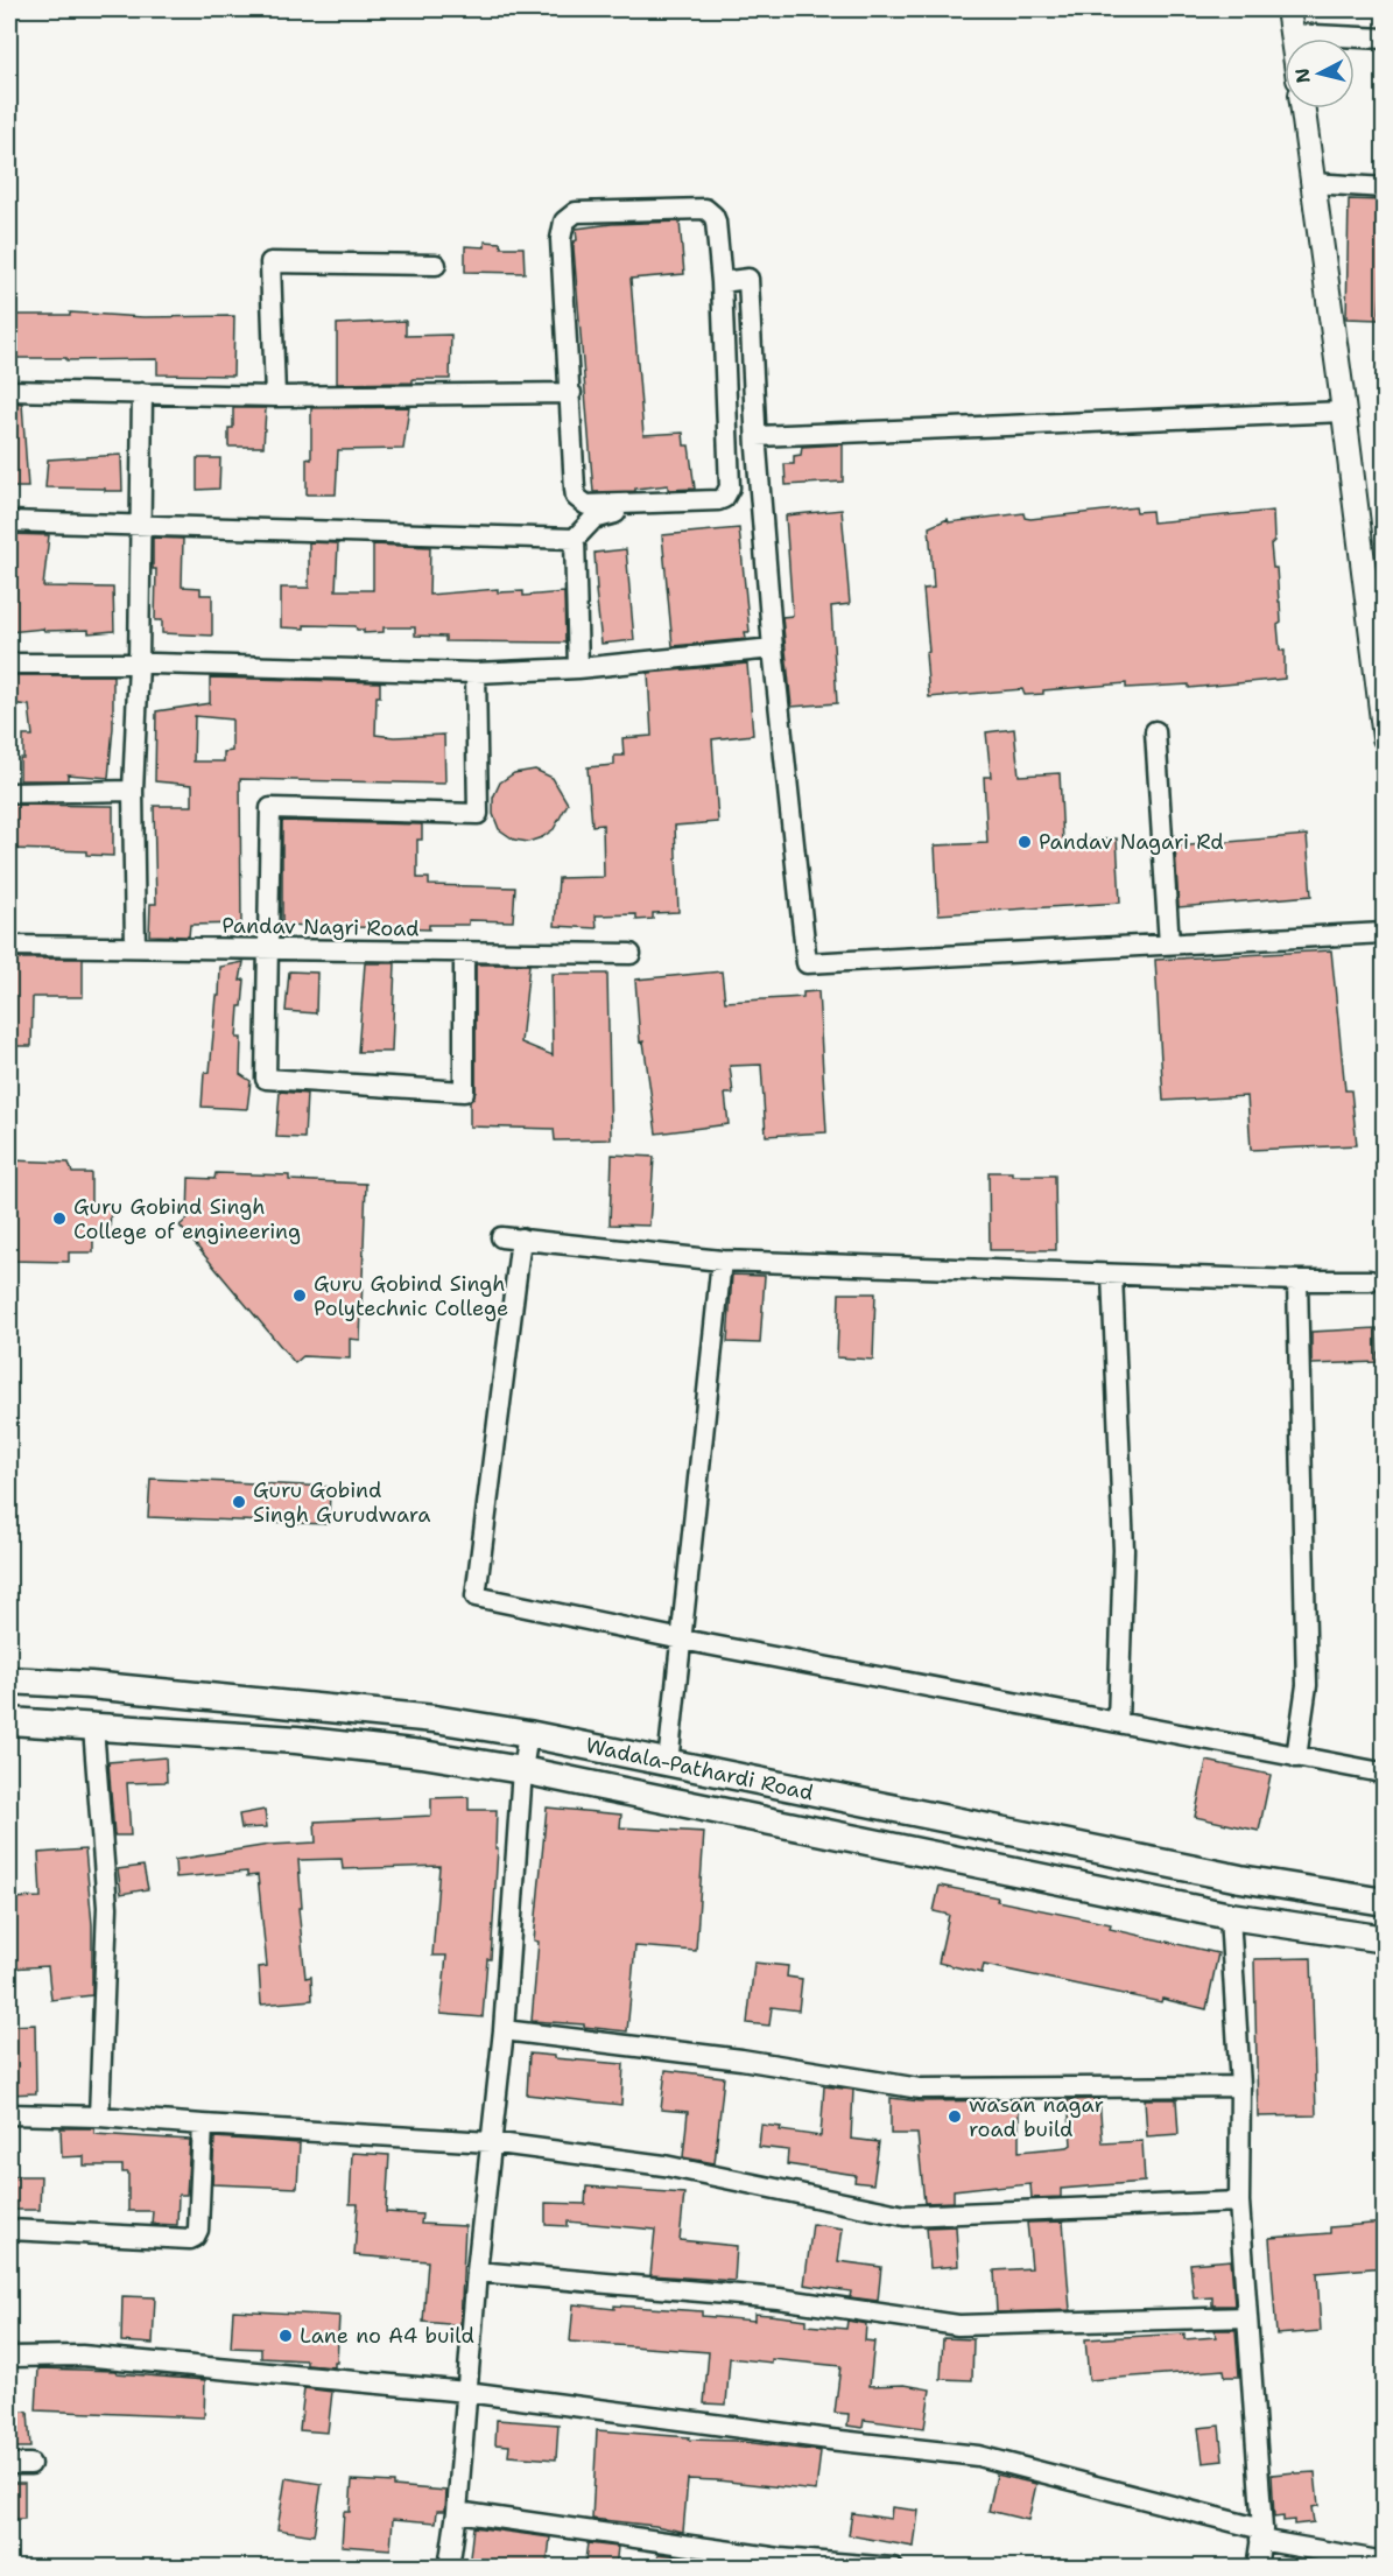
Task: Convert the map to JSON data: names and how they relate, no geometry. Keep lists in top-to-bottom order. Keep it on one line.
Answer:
{"streets":{"main road":["Wadala-Pathardi Road"],"street":["Pandav Nagri Road"]},"places":["Pandav Nagari Rd","Guru Gobind Singh College of engineering","Guru Gobind Singh Polytechnic College","Guru Gobind Singh Gurudwara","wasan nagar road build","Lane no A4 build"],"north":"left"}
